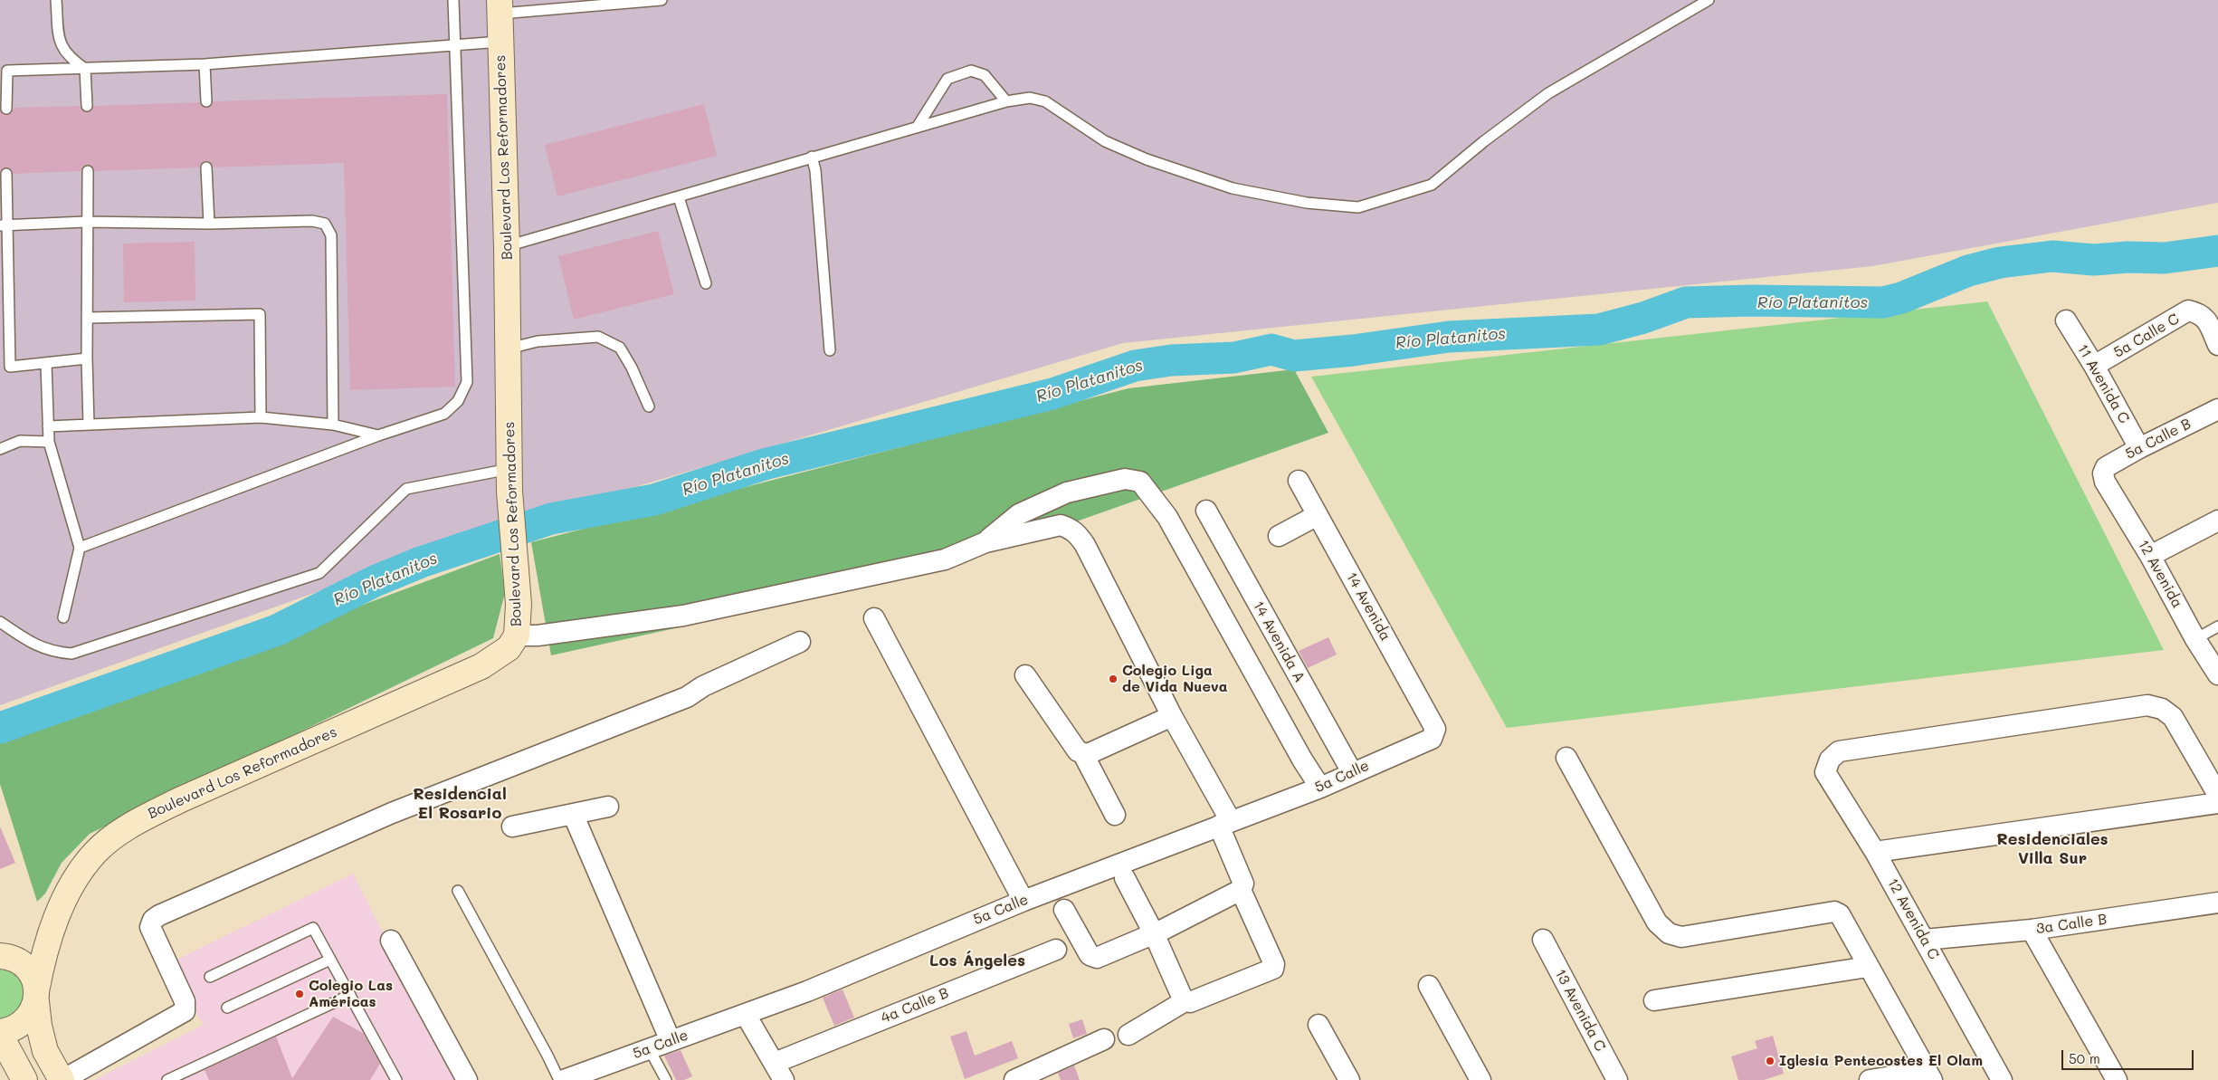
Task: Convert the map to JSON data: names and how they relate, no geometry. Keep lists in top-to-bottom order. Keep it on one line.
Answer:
{"streets":{"main road":["Boulevard Los Reformadores"],"street":["5a Calle C","11 Avenida C","5a Calle B","12 Avenida","14 Avenida","14 Avenida A","5a Calle","12 Avenida C","3a Calle B","4a Calle B","13 Avenida C"]},"crossings":[["5a Calle C","11 Avenida C"],["11 Avenida C","5a Calle B"],["5a Calle B","12 Avenida"],["14 Avenida","5a Calle"],["14 Avenida A","5a Calle"],["12 Avenida C","3a Calle B"]],"districts":["Residencial El Rosario","Residenciales Villa Sur","Los Ángeles"],"water":["Río Platanitos"],"places":["Colegio Liga de Vida Nueva","Colegio Las Américas","Iglesia Pentecostes El Olam"],"scale_bar":"50 m"}
